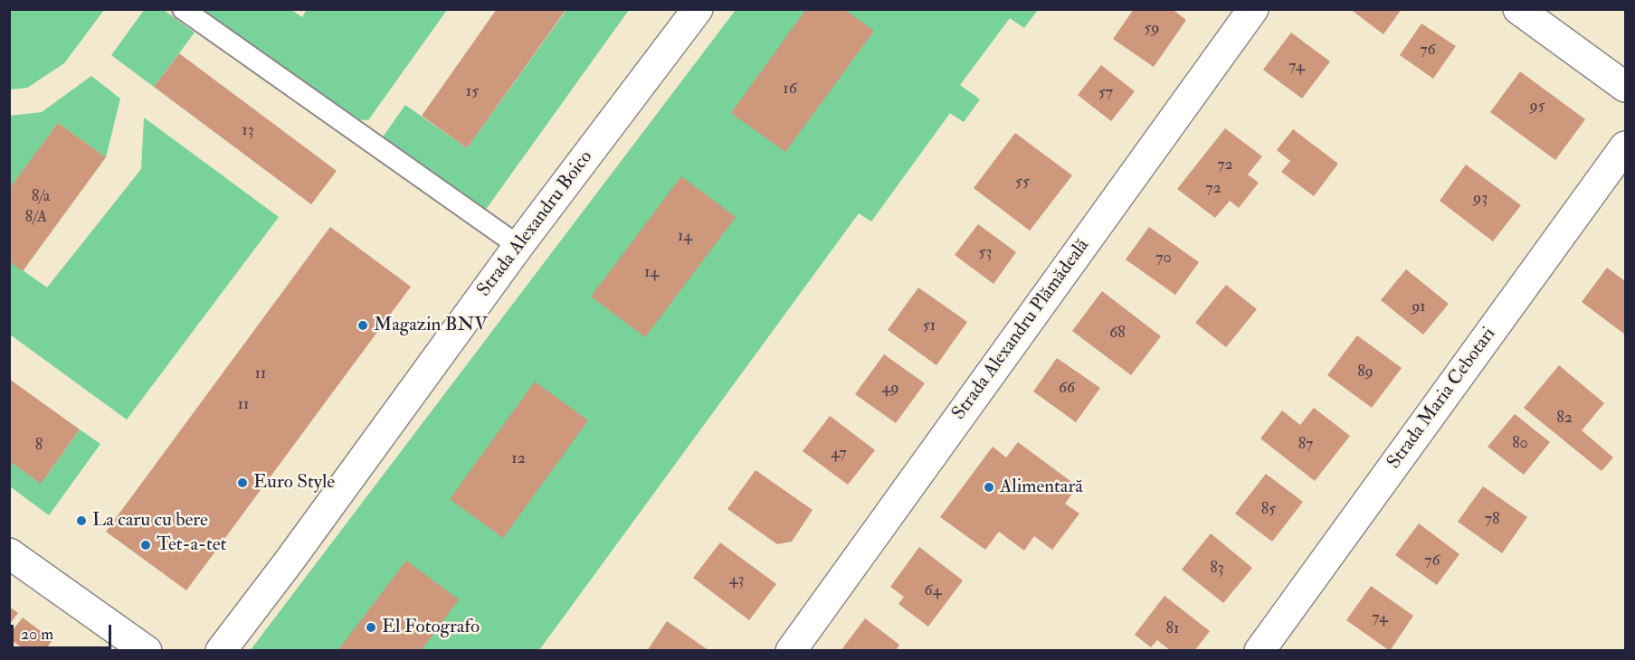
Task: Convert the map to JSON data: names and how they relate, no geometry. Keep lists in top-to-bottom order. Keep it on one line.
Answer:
{"streets":{"street":["Strada Alexandru Boico","Strada Alexandru Plămădeală","Strada Maria Cebotari"]},"places":["Magazin BNV","Euro Style","Alimentară","La caru cu bere","Tet-a-tet","El Fotografo"],"house_numbers":["59","76","74","16","15","57","95","13","72","55","72","8/a","93","8/A","14","53","70","14","91","51","68","89","11","49","66","11","82","80","87","8","47","12","85","78","76","83","43","64","74","81"],"scale_bar":"20 m"}
